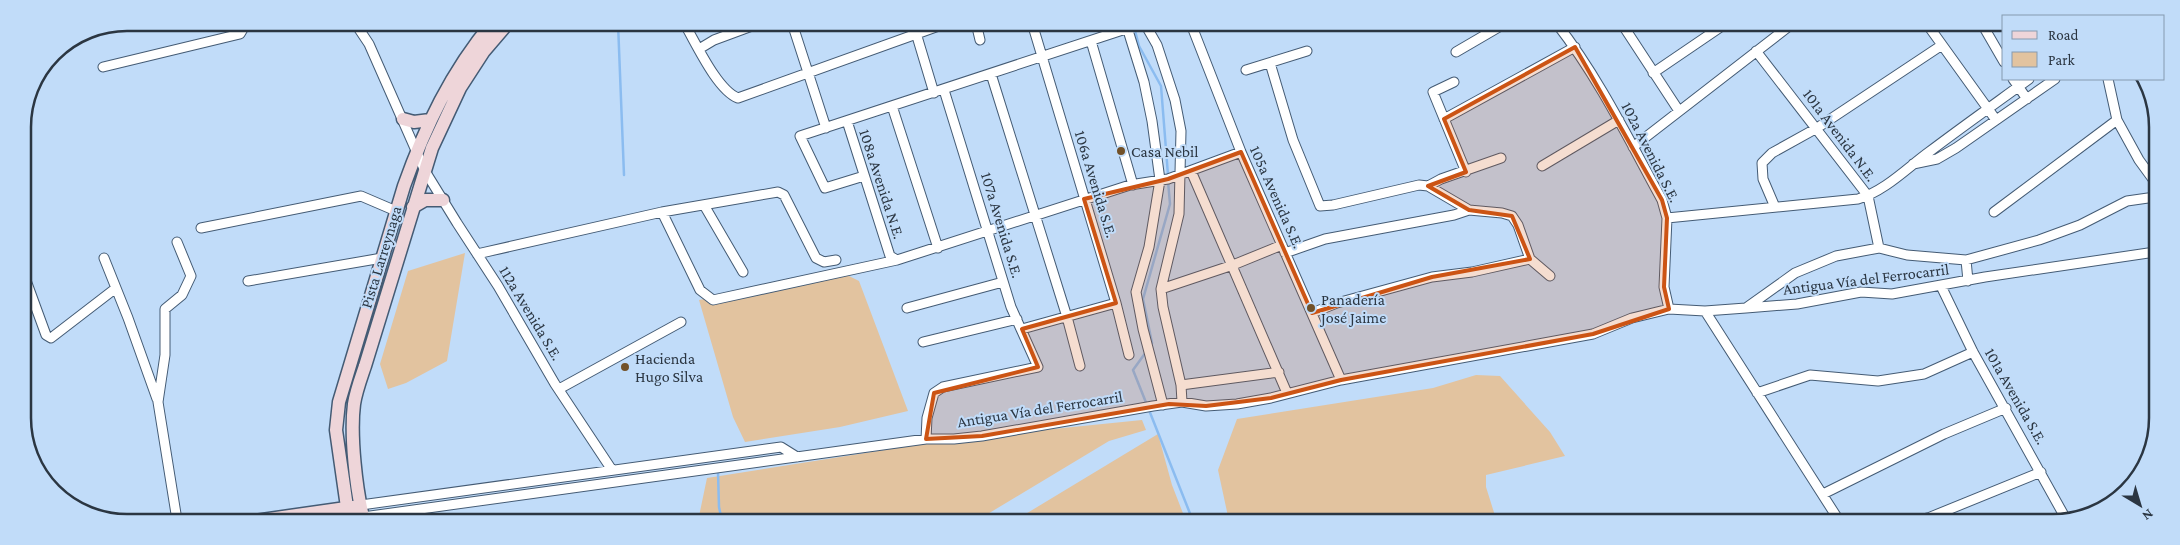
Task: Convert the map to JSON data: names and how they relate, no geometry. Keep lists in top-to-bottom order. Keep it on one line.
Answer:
{"streets":{"main road":["Pista Larreynaga"],"street":["101a Avenida N.E.","102a Avenida S.E.","108a Avenida N.E.","106a Avenida S.E.","105a Avenida S.E.","107a Avenida S.E.","Antigua Vía del Ferrocarril","112a Avenida S.E.","101a Avenida S.E."]},"crossings":[["102a Avenida S.E.","Antigua Vía del Ferrocarril"],["105a Avenida S.E.","Antigua Vía del Ferrocarril"],["107a Avenida S.E.","Antigua Vía del Ferrocarril"],["Pista Larreynaga","Antigua Vía del Ferrocarril"],["Pista Larreynaga","112a Avenida S.E."],["Antigua Vía del Ferrocarril","101a Avenida S.E."]],"places":["Casa Nebil","Panadería José Jaime","Hacienda Hugo Silva"],"legend":["Road","Park"],"north":"bottom right"}
